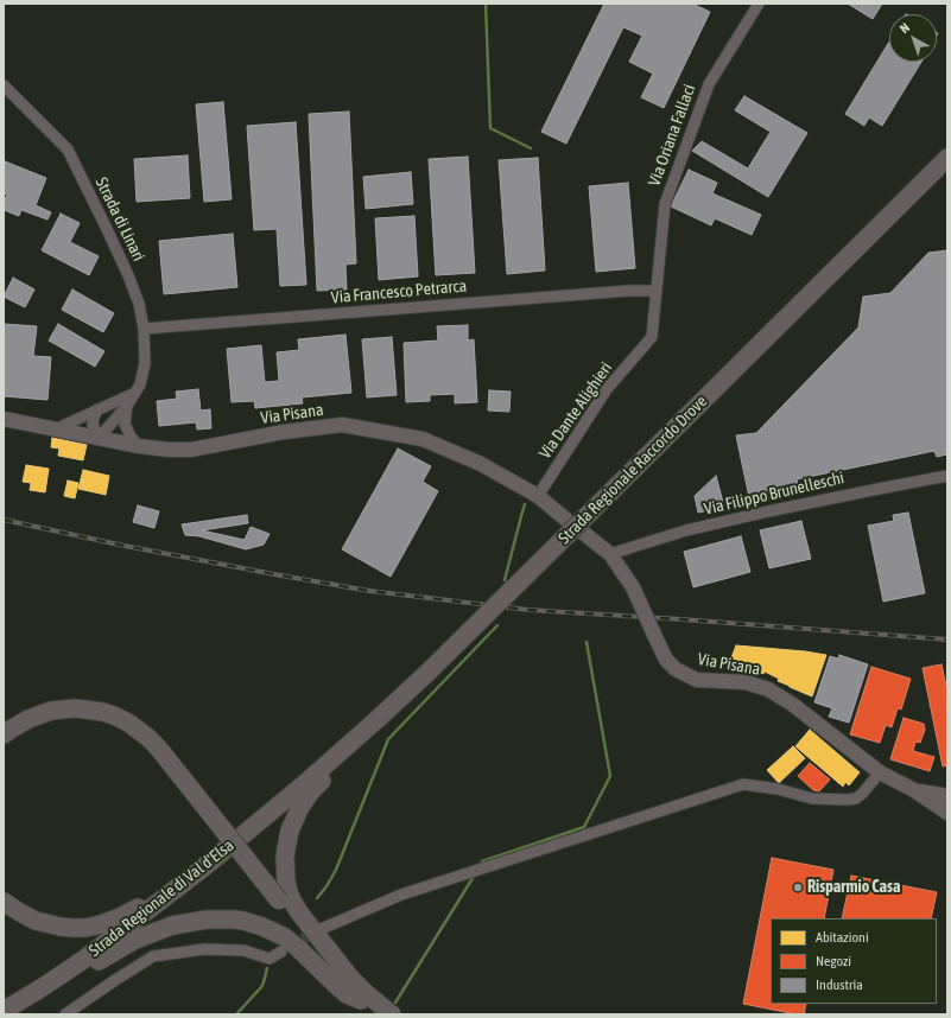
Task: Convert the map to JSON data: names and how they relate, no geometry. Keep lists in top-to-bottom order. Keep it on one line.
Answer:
{"streets":{"main road":["Strada Regionale Raccordo Drove","Strada Regionale di Val d'Elsa"],"street":["Via Oriana Fallaci","Strada di Linari","Via Francesco Petrarca","Via Dante Alighieri","Via Pisana","Via Filippo Brunelleschi"]},"crossings":[["Via Oriana Fallaci","Via Francesco Petrarca"],["Via Oriana Fallaci","Via Dante Alighieri"],["Strada di Linari","Via Francesco Petrarca"],["Strada di Linari","Via Pisana"],["Via Francesco Petrarca","Via Dante Alighieri"],["Via Dante Alighieri","Via Pisana"],["Via Pisana","Via Filippo Brunelleschi"],["Strada Regionale Raccordo Drove","Strada Regionale di Val d'Elsa"]],"places":["Risparmio Casa"],"legend":["Abitazioni","Negozi","Industria"],"north":"top left"}
